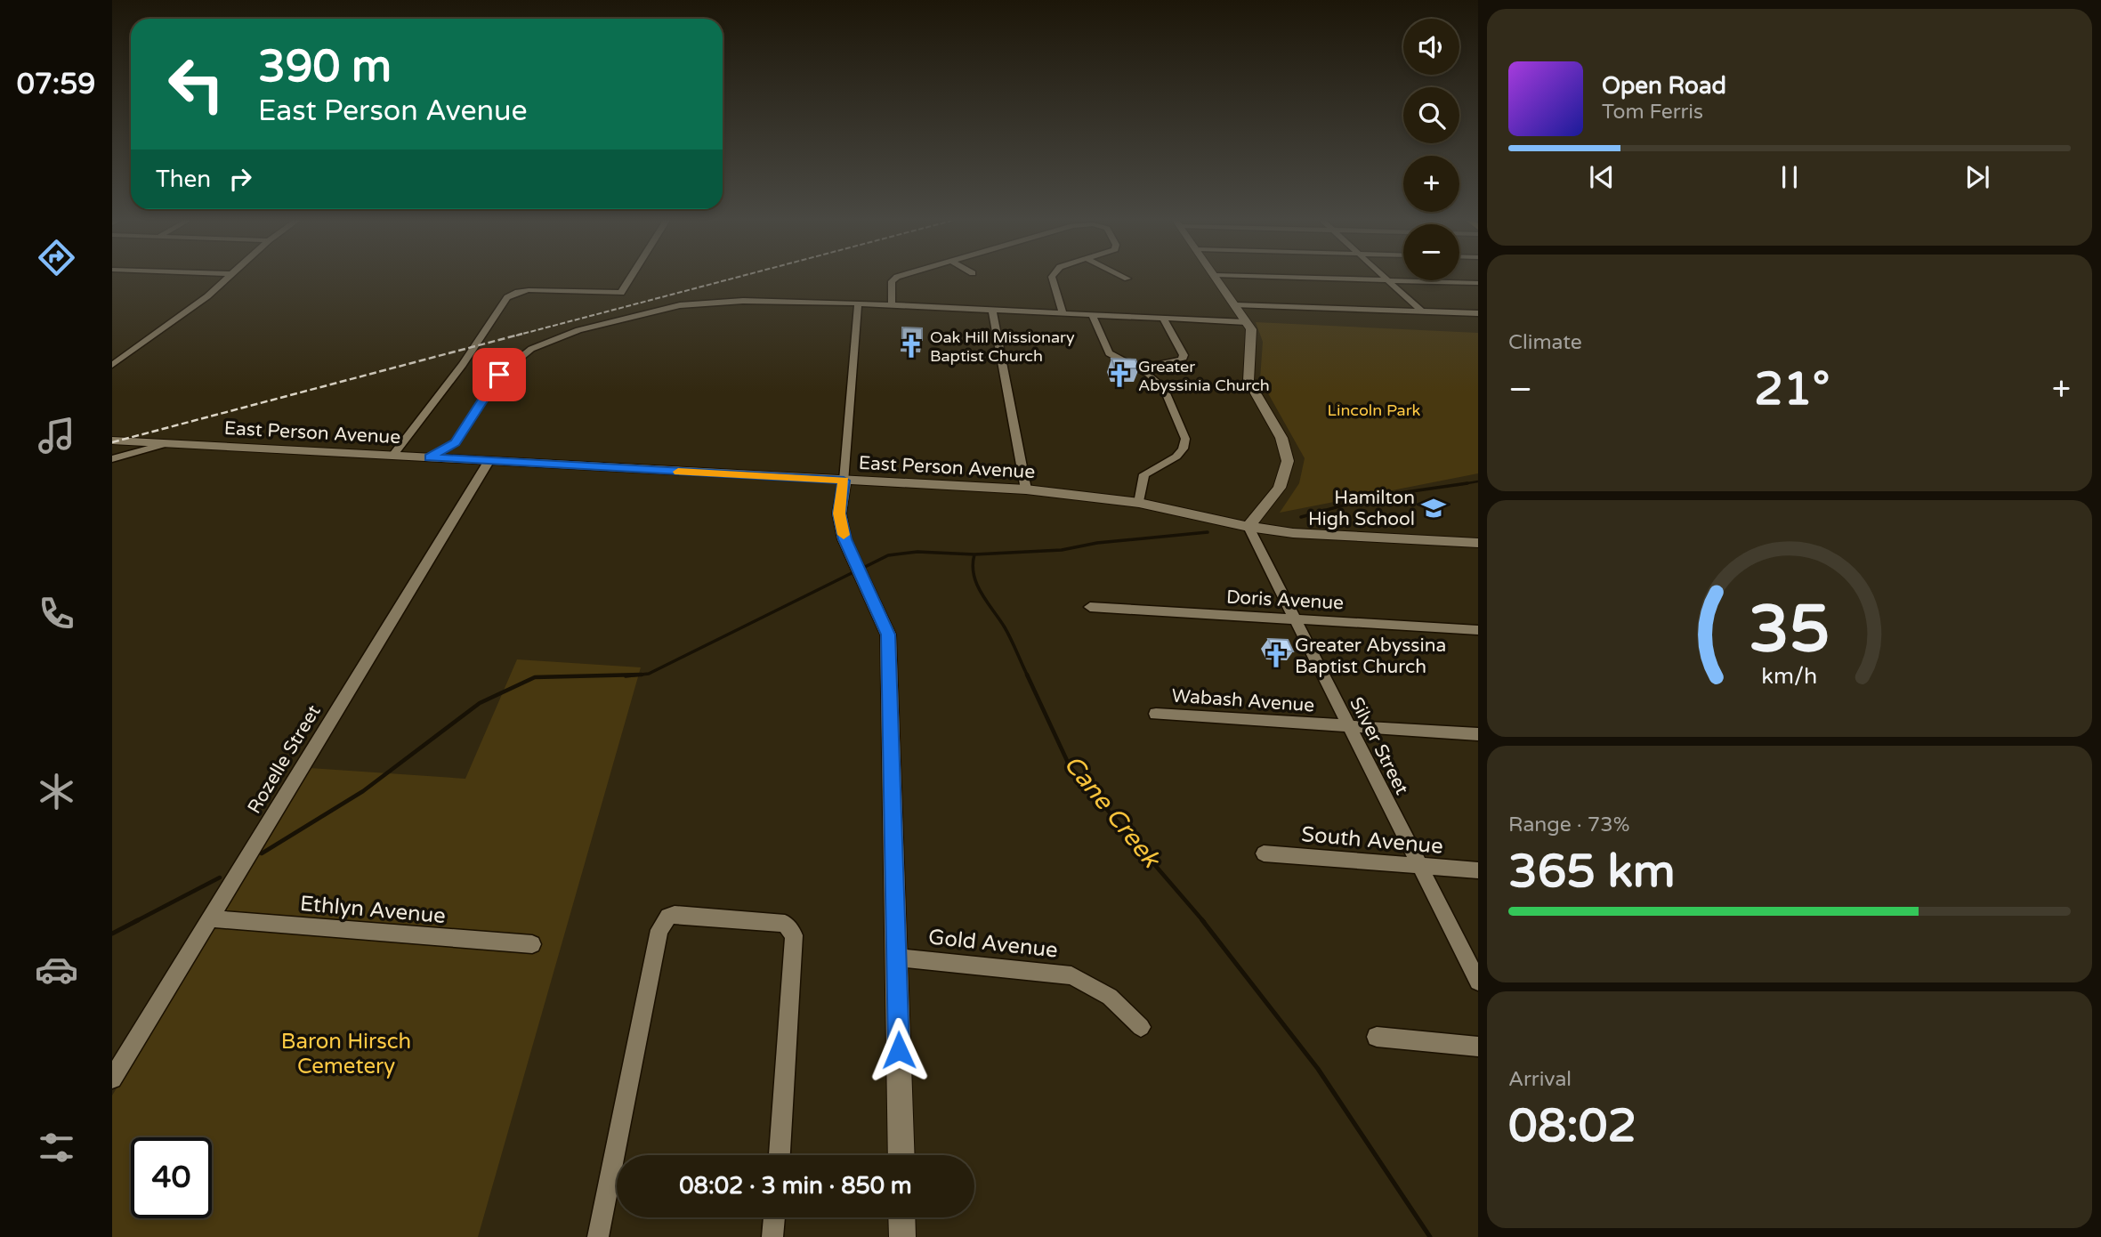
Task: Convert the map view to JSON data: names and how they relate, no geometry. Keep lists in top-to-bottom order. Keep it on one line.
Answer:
{"streets":{"street":["East Person Avenue","Doris Avenue","Wabash Avenue","Silver Street","Rozelle Street","South Avenue","Ethlyn Avenue","Gold Avenue"]},"crossings":[["East Person Avenue","Silver Street"],["East Person Avenue","Rozelle Street"],["Doris Avenue","Silver Street"],["Wabash Avenue","Silver Street"],["Silver Street","South Avenue"],["Rozelle Street","Ethlyn Avenue"]],"water":["Cane Creek"],"parks":["Lincoln Park","Baron Hirsch Cemetery"],"places":{"church":["Oak Hill Missionary Baptist Church","Greater Abyssinia Church","Greater Abyssina Baptist Church"],"school or university":["Hamilton High School"]},"page":{"tabs":"07:59","map_buttons":["+","−"],"turn":["390 m","East Person Avenue"],"song":["Open Road","Tom Ferris"],"then":"Then","tile":["Climate",["Range · 73%","365 km"],["Arrival","08:02"]],"heat":["−","21°","+"],"limit":"40","trip":"08:02 · 3 min · 850 m","gauge":["35","km/h"]}}
